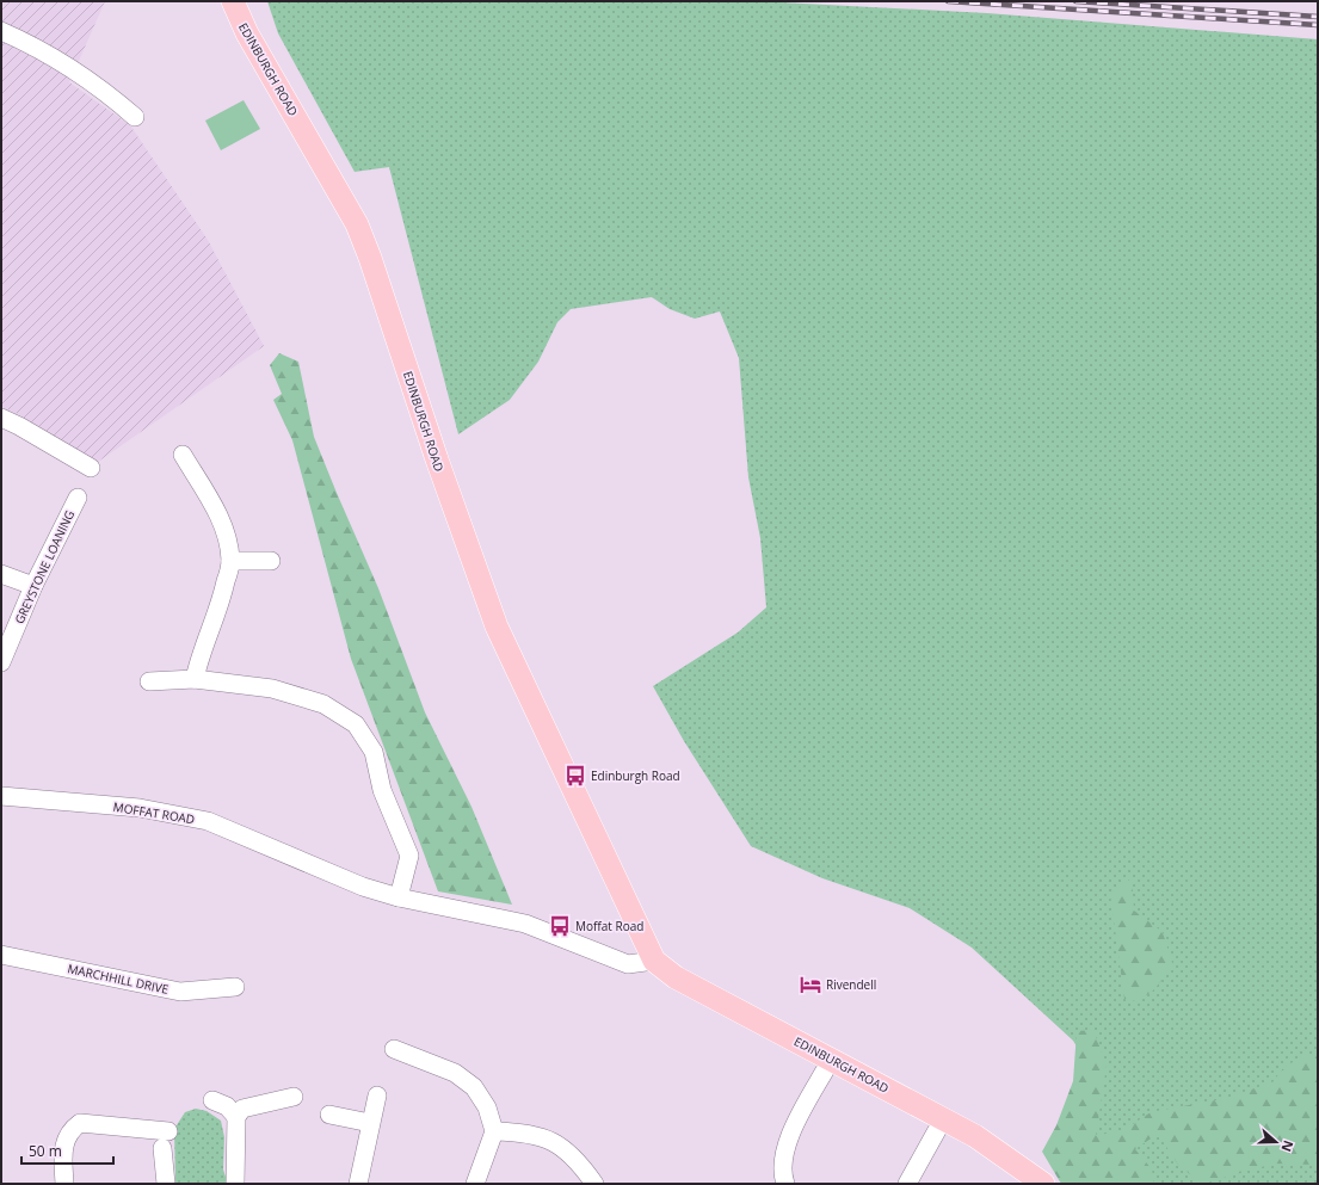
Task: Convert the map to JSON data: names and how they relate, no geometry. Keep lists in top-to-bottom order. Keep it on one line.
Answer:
{"streets":{"main road":["EDINBURGH ROAD"],"street":["GREYSTONE LOANING","MOFFAT ROAD","MARCHHILL DRIVE"]},"crossings":[["EDINBURGH ROAD","MOFFAT ROAD"]],"places":{"bus stop":["Edinburgh Road","Moffat Road"],"hotel":["Rivendell"]},"scale_bar":"50 m","north":"right"}
